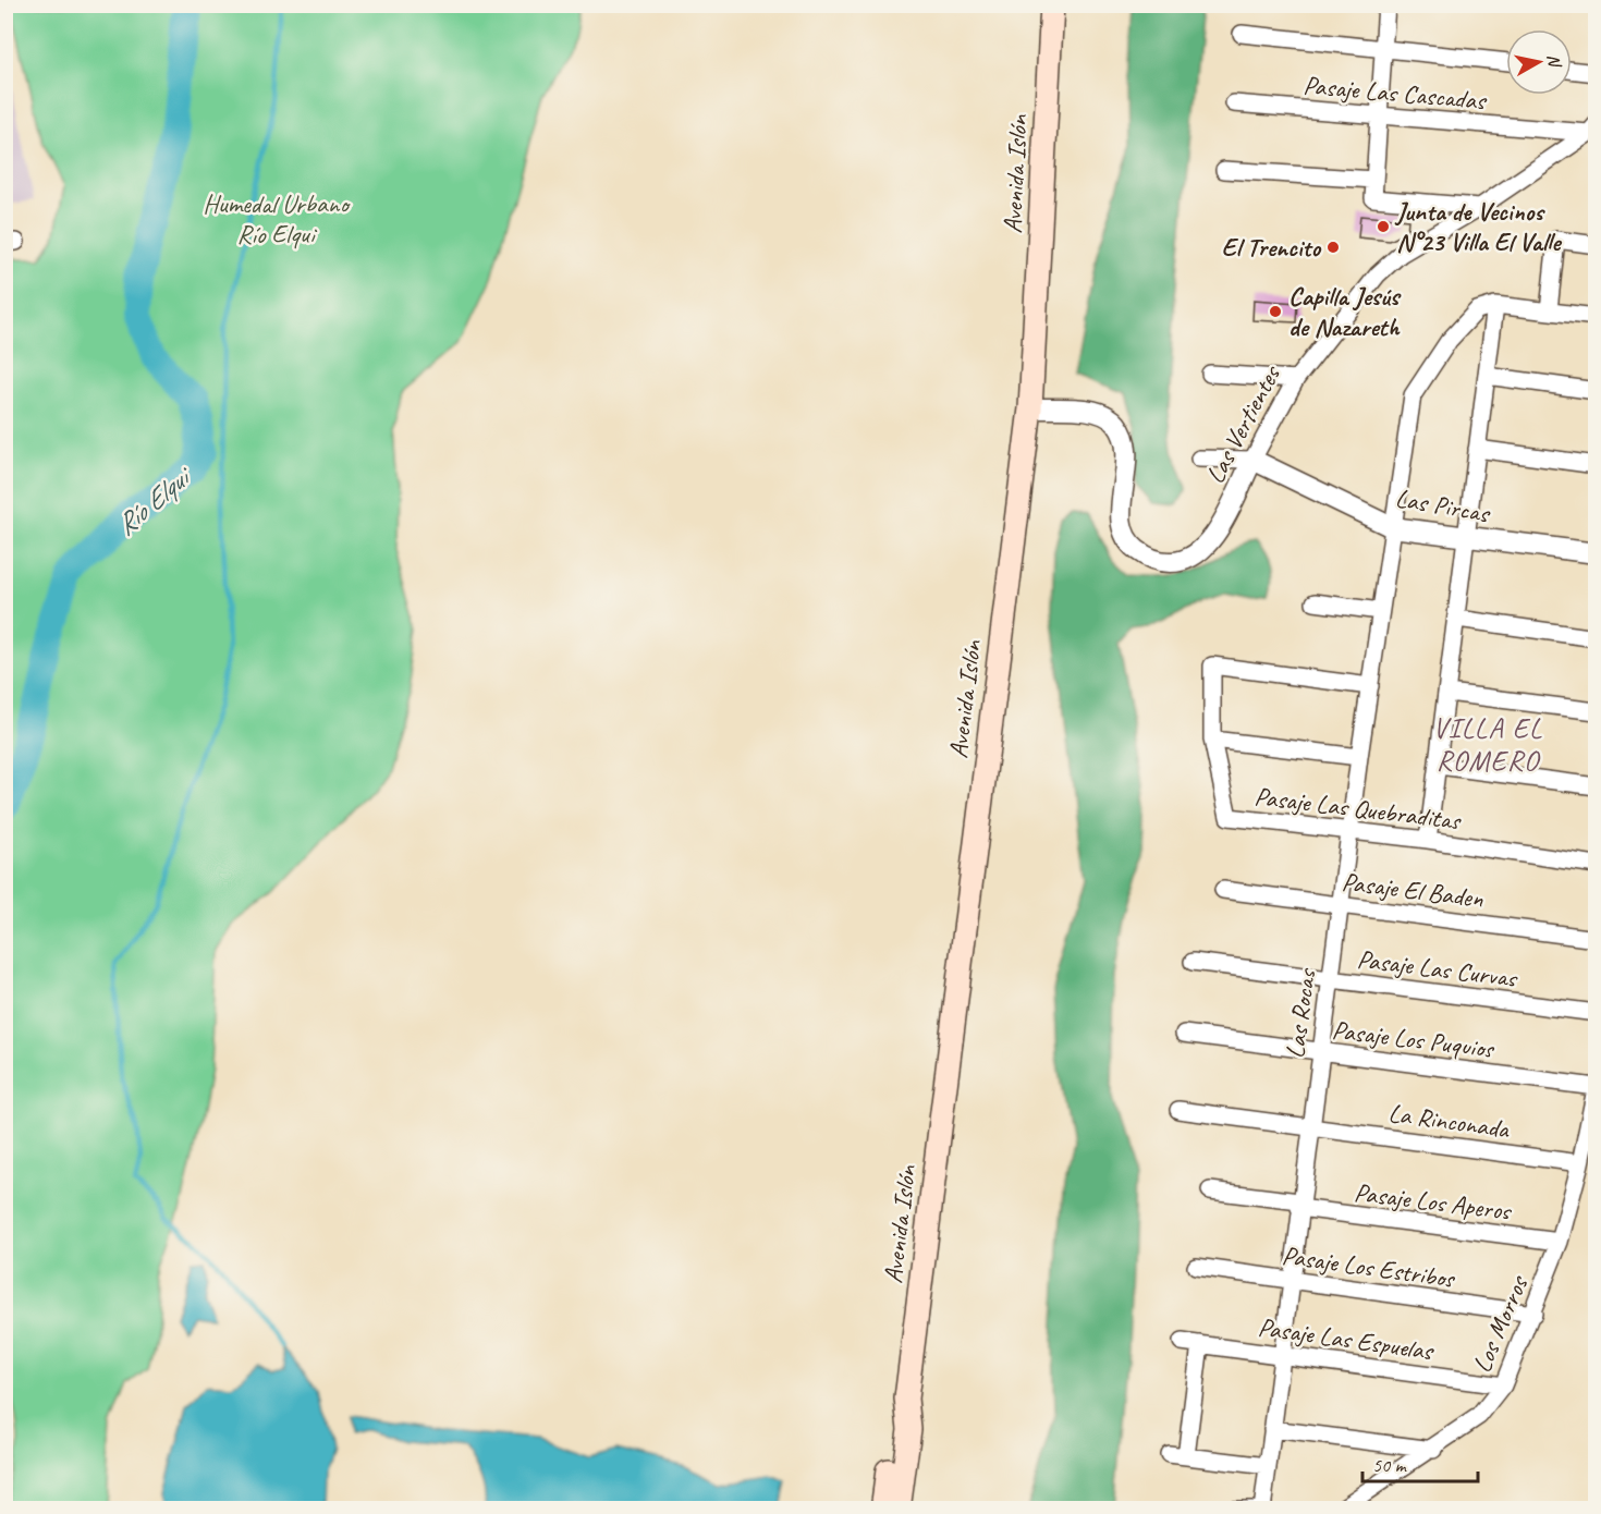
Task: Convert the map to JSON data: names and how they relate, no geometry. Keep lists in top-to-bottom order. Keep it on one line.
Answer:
{"streets":{"main road":["Avenida Islón"],"street":["Pasaje Las Cascadas","Las Vertientes","Las Pircas","Pasaje Las Quebraditas","Pasaje El Baden","Pasaje Las Curvas","Las Rocas","Pasaje Los Puquios","La Rinconada","Pasaje Los Aperos","Pasaje Los Estribos","Los Morros","Pasaje Las Espuelas"]},"crossings":[["Pasaje Las Cascadas","Las Vertientes"],["Avenida Islón","Las Vertientes"],["Las Vertientes","Las Pircas"],["Las Pircas","Las Rocas"],["Pasaje Las Quebraditas","Las Rocas"],["Pasaje El Baden","Las Rocas"],["Pasaje Las Curvas","Las Rocas"],["Las Rocas","Pasaje Los Puquios"],["Las Rocas","La Rinconada"],["Las Rocas","Pasaje Los Aperos"],["Las Rocas","Pasaje Los Estribos"],["Las Rocas","Pasaje Las Espuelas"],["Pasaje Los Puquios","Los Morros"],["La Rinconada","Los Morros"],["Pasaje Los Aperos","Los Morros"],["Pasaje Los Estribos","Los Morros"],["Los Morros","Pasaje Las Espuelas"]],"districts":["VILLA EL ROMERO"],"water":["Río Elqui"],"parks":["Humedal Urbano Río Elqui"],"places":["Junta de Vecinos N°23 Villa El Valle","El Trencito","Capilla Jesús de Nazareth"],"scale_bar":"50 m","north":"right"}
